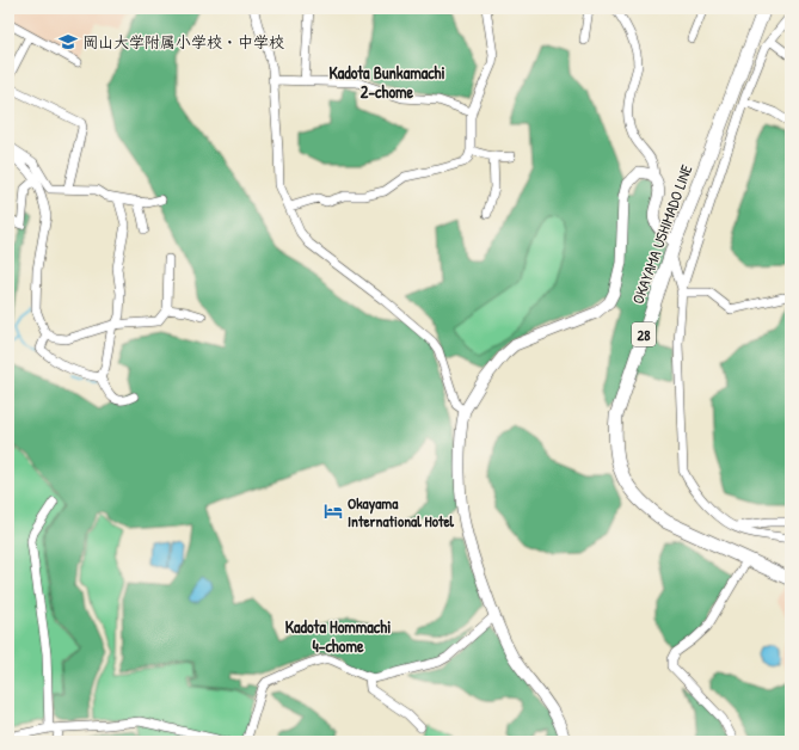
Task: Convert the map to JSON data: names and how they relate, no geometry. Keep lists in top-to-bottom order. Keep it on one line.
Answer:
{"streets":{"main road":["OKAYAMA USHIMADO LINE","28"]},"districts":["Kadota Bunkamachi 2-chome","Kadota Hommachi 4-chome"],"places":{"school or university":["岡山大学附属小学校・中学校"],"hotel":["Okayama International Hotel"]}}
